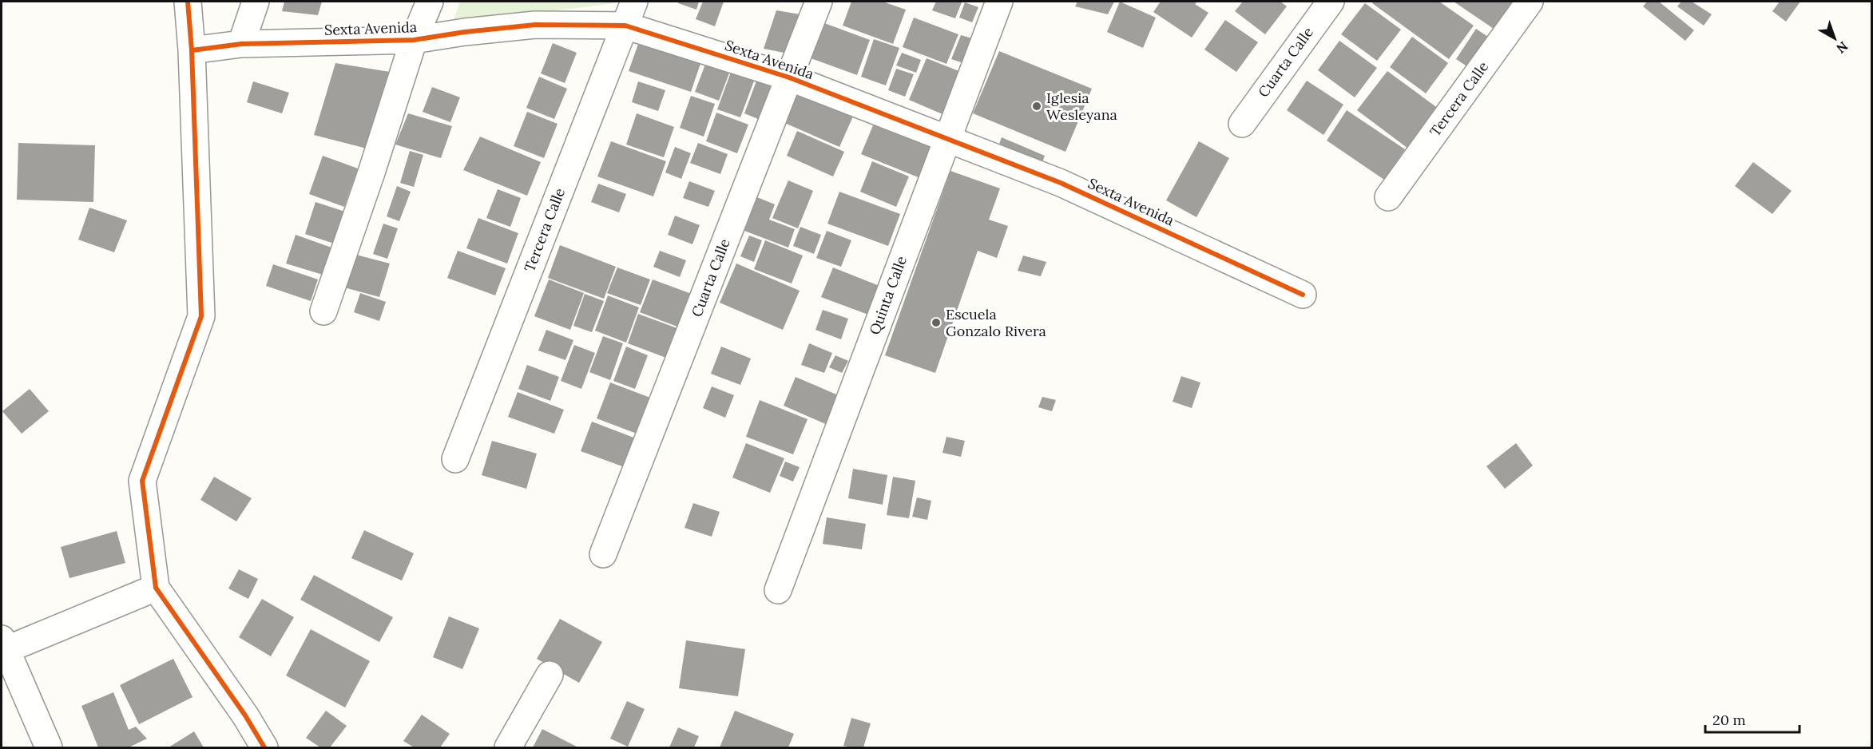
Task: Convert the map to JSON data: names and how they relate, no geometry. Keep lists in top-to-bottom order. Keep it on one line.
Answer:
{"streets":{"street":["Sexta Avenida","Cuarta Calle","Tercera Calle","Quinta Calle"]},"crossings":[["Sexta Avenida","Cuarta Calle"],["Sexta Avenida","Tercera Calle"],["Sexta Avenida","Quinta Calle"]],"places":["Iglesia Wesleyana","Escuela Gonzalo Rivera"],"scale_bar":"20 m","north":"bottom right"}
